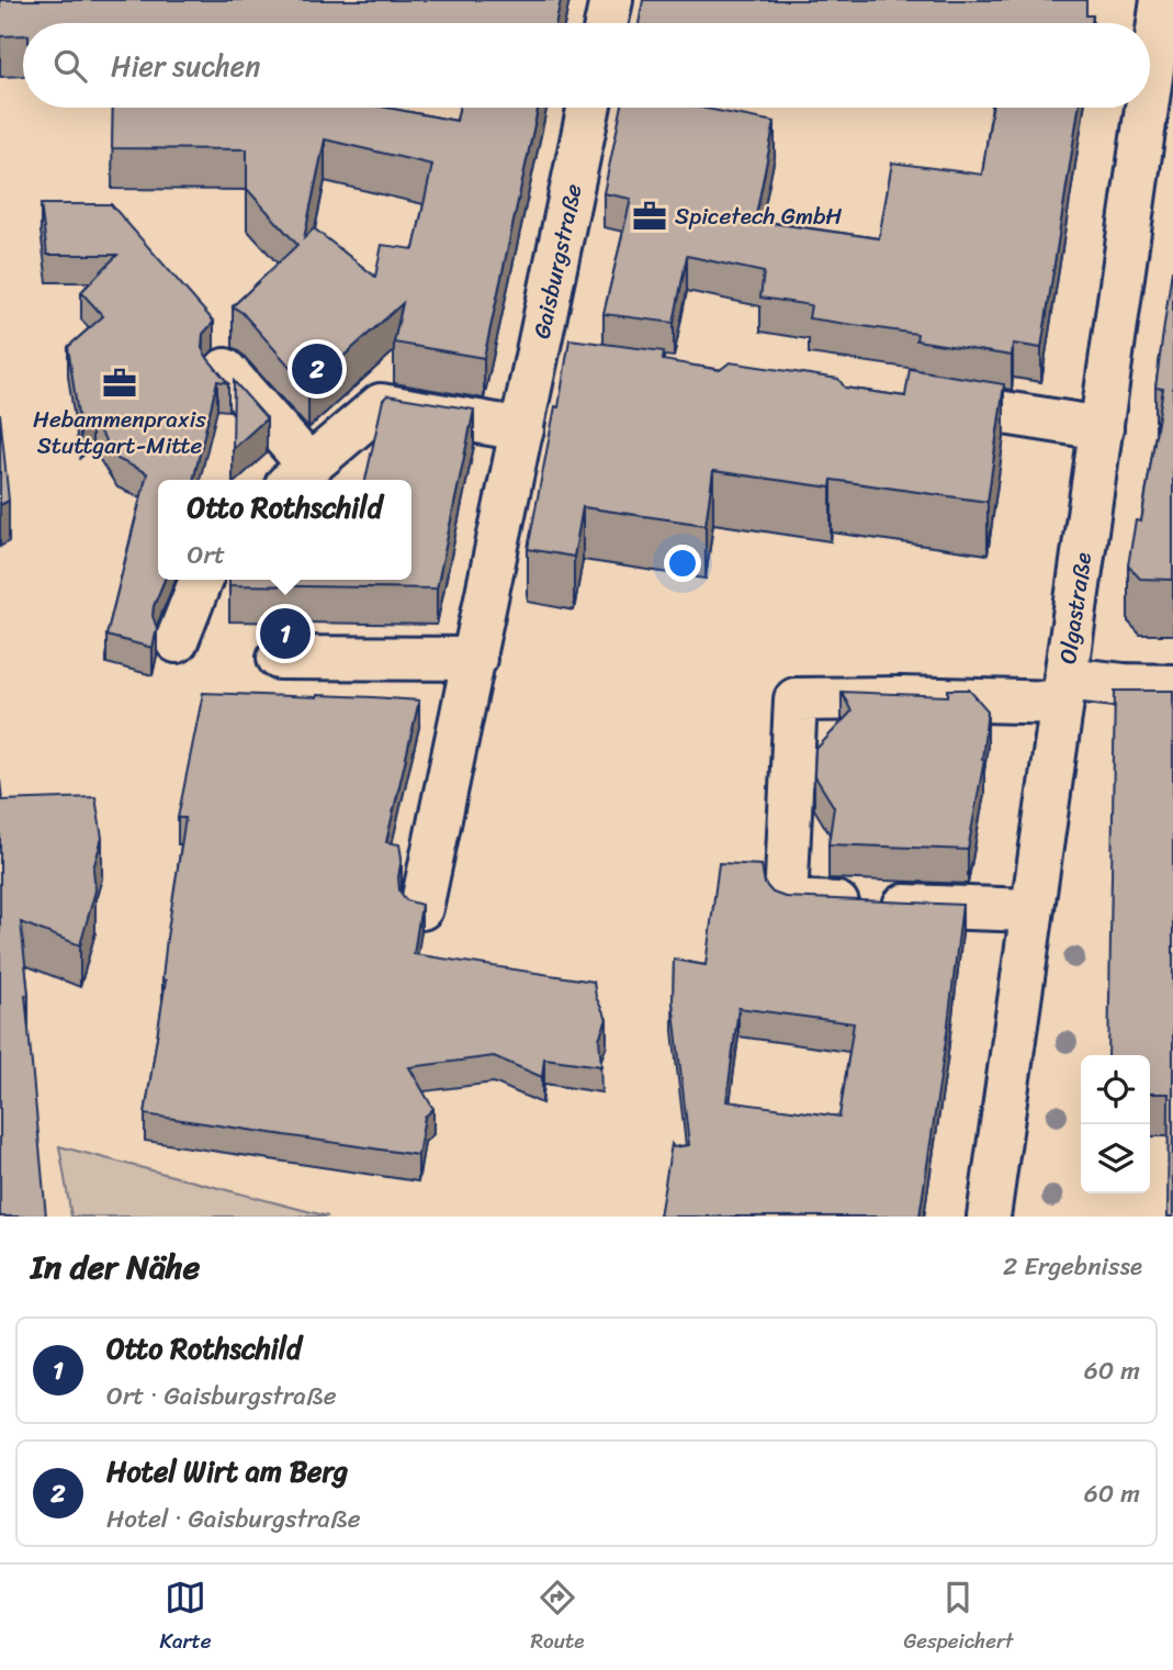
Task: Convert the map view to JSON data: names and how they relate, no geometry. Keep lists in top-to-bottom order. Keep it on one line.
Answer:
{"streets":{"street":["Gaisburgstraße","Olgastraße"]},"places":{"office":["Spicetech GmbH","Hebammenpraxis Stuttgart-Mitte"]},"page":{"search":"Hier suchen","pins":["2","1"],"popup":["Otto Rothschild","Ort"],"heading":["In der Nähe","2 Ergebnisse"],"list":[{"mark":"1","name":"Otto Rothschild","note":"Ort · Gaisburgstraße","value":"60 m"},{"mark":"2","name":"Hotel Wirt am Berg","note":"Hotel · Gaisburgstraße","value":"60 m"}],"nav":["Karte","Route","Gespeichert"]}}
